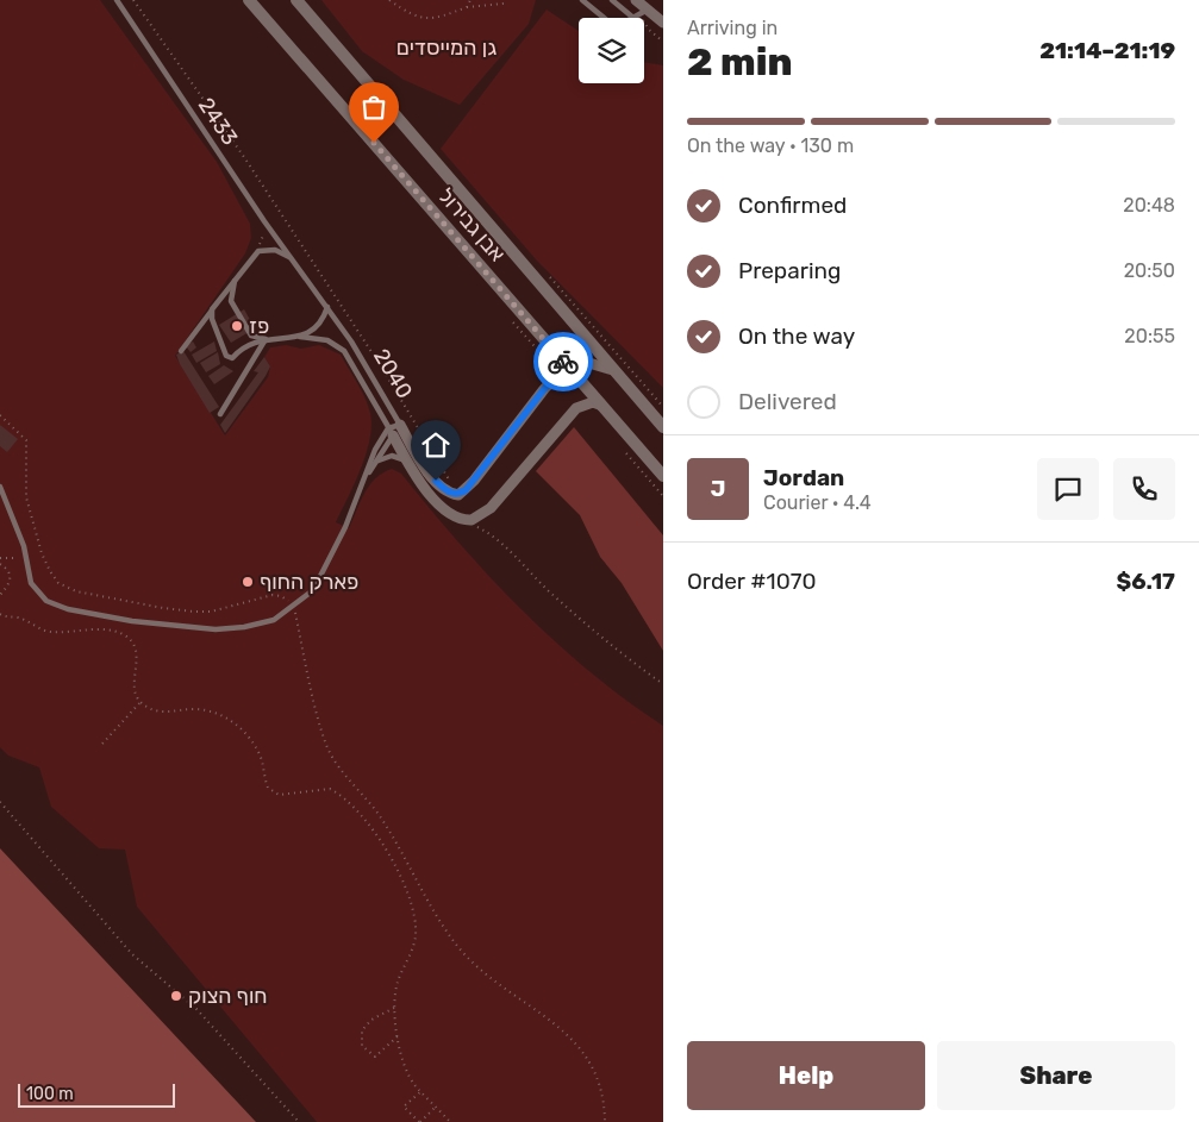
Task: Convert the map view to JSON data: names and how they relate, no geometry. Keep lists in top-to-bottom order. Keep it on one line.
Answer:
{"streets":{"street":["אבן גבירול","2040"],"lane":["2433"]},"crossings":[["2433","2040"],["אבן גבירול","2040"]],"parks":["גן המייסדים"],"places":["פז","פארק החוף","חוף הצוק"],"scale_bar":"100 m","page":{"heading":["2 min","Arriving in","21:14–21:19"],"panel":["Jordan","Courier · 4.4","Order #1070","$6.17"],"bar":"On the way · 130 m","list":[["Confirmed","20:48"],["Preparing","20:50"],["On the way","20:55"],"Delivered"],"round":"J","buttons":["Help","Share"],"scale":"100 m"}}
